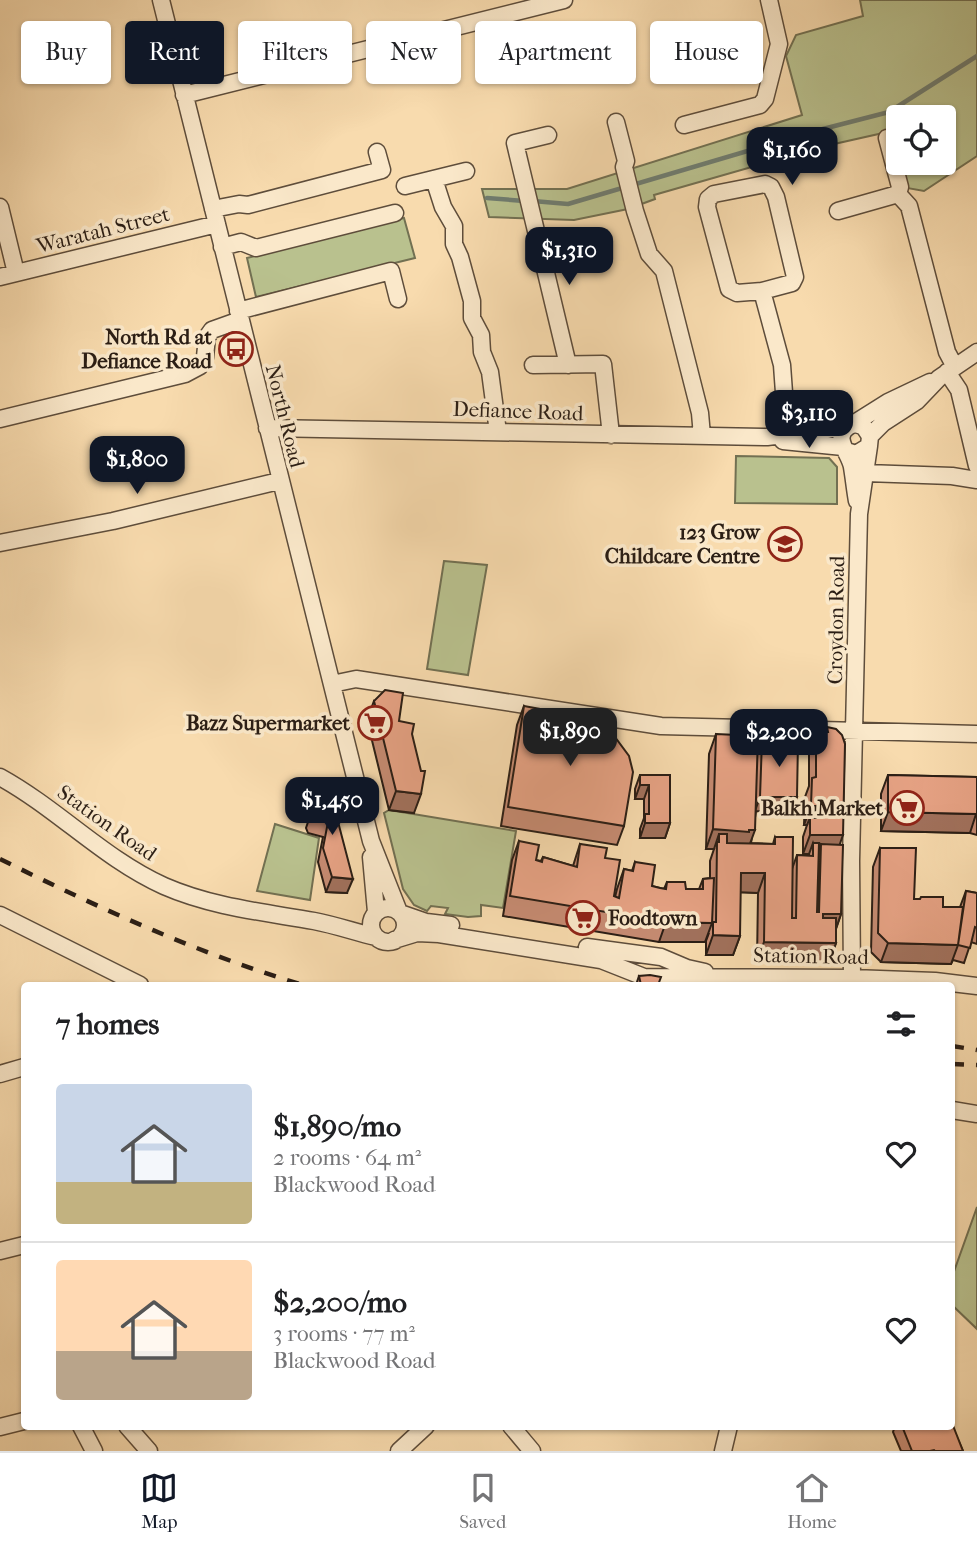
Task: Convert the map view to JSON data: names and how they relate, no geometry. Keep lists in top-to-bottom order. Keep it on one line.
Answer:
{"streets":{"street":["Waratah Street","Defiance Road","North Road","Croydon Road","Station Road"]},"crossings":[["Waratah Street","North Road"],["Defiance Road","North Road"],["Defiance Road","Croydon Road"],["North Road","Station Road"],["Croydon Road","Station Road"]],"places":{"bus stop":["North Rd at Defiance Road"],"school or university":["123 Grow Childcare Centre"],"supermarket":["Bazz Supermarket","Balkh Market","Foodtown"]},"page":{"chip":["Buy","Rent","Filters","New","Apartment","House"],"price":["$1,160","$1,310","$3,110","$1,800","$1,890","$2,200","$1,450"],"heading":"7 homes","list":[{"name":"$1,890/mo","note":"2 rooms · 64 m² · Blackwood Road"},{"name":"$2,200/mo","note":"3 rooms · 77 m² · Blackwood Road"}],"tabs":["Map","Saved","Home"]}}
